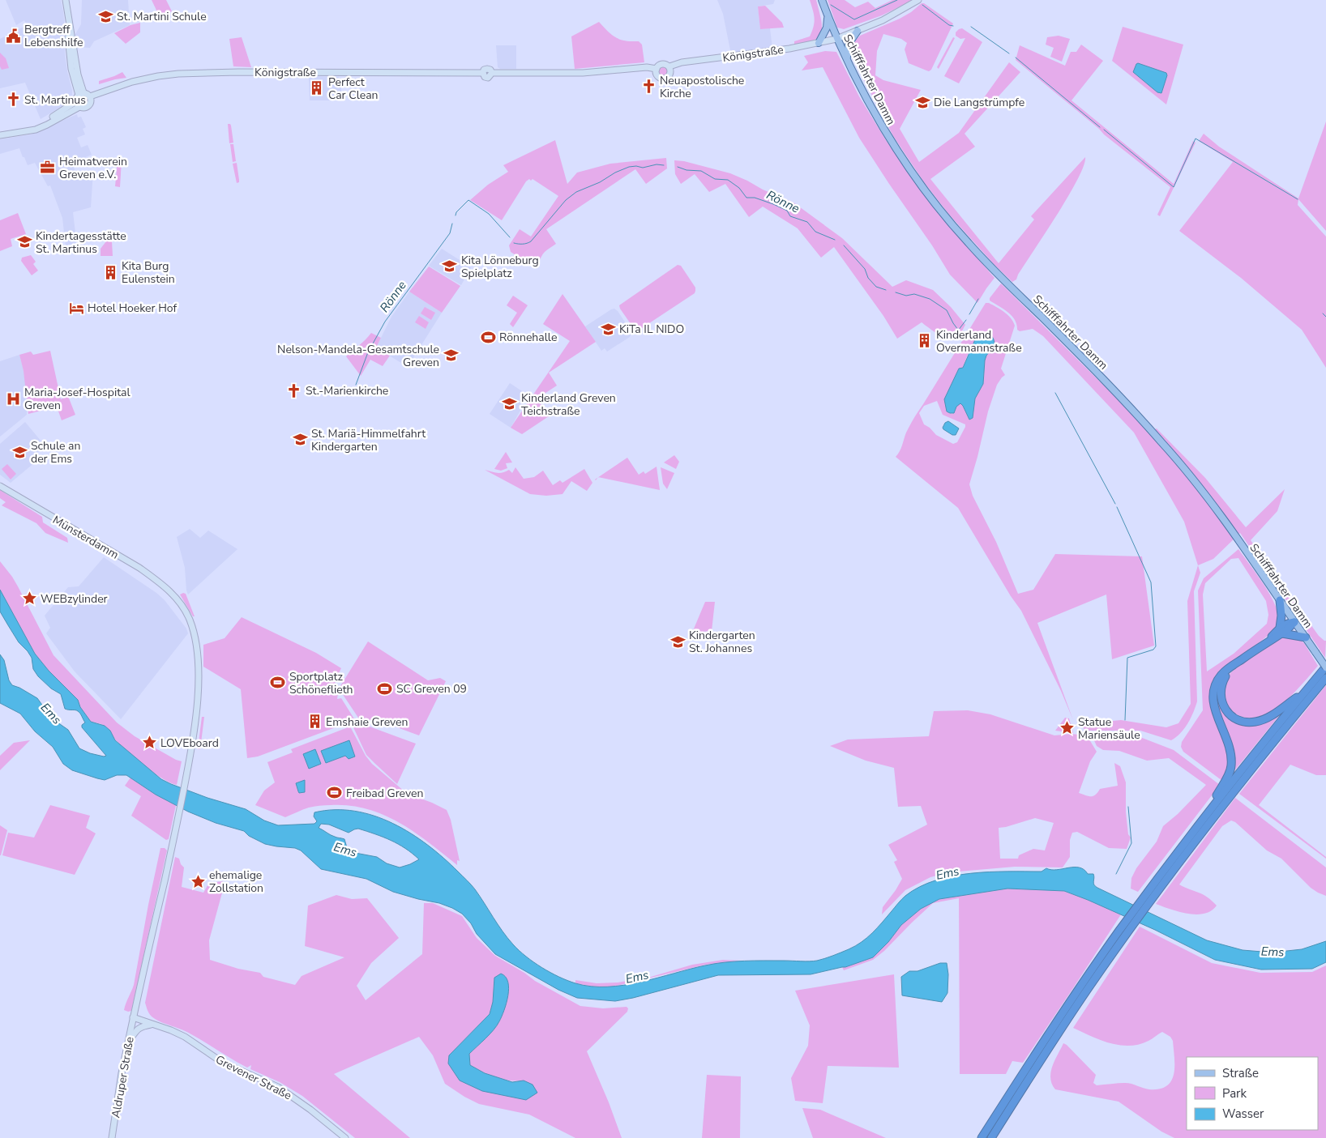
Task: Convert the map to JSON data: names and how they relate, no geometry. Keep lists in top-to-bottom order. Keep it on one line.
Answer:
{"streets":{"main road":["Schifffahrter Damm"],"street":["Königstraße","Münsterdamm","Aldruper Straße","Grevener Straße"]},"crossings":[["Königstraße","Schifffahrter Damm"],["Münsterdamm","Aldruper Straße"],["Aldruper Straße","Grevener Straße"]],"water":["Rönne","Ems"],"places":{"school or university":["St. Martini Schule","Die Langstrümpfe","Kindertagesstätte St. Martinus","Kita Lönneburg Spielplatz","KiTa IL NIDO","Nelson-Mandela-Gesamtschule Greven","Kinderland Greven Teichstraße","St. Mariä-Himmelfahrt Kindergarten","Schule an der Ems","Kindergarten St. Johannes"],"public building":["Bergtreff Lebenshilfe"],"church":["Neuapostolische Kirche","St. Martinus","St.-Marienkirche"],"building":["Perfect Car Clean","Kita Burg Eulenstein","Kinderland Overmannstraße","Emshaie Greven"],"office":["Heimatverein Greven e.V."],"hotel":["Hotel Hoeker Hof"],"sports":["Rönnehalle","Sportplatz Schöneflieth","SC Greven 09","Freibad Greven"],"hospital":["Maria-Josef-Hospital Greven"],"place":["WEBzylinder","Statue Mariensäule","LOVEboard","ehemalige Zollstation"]},"legend":["Straße","Park","Wasser"]}
